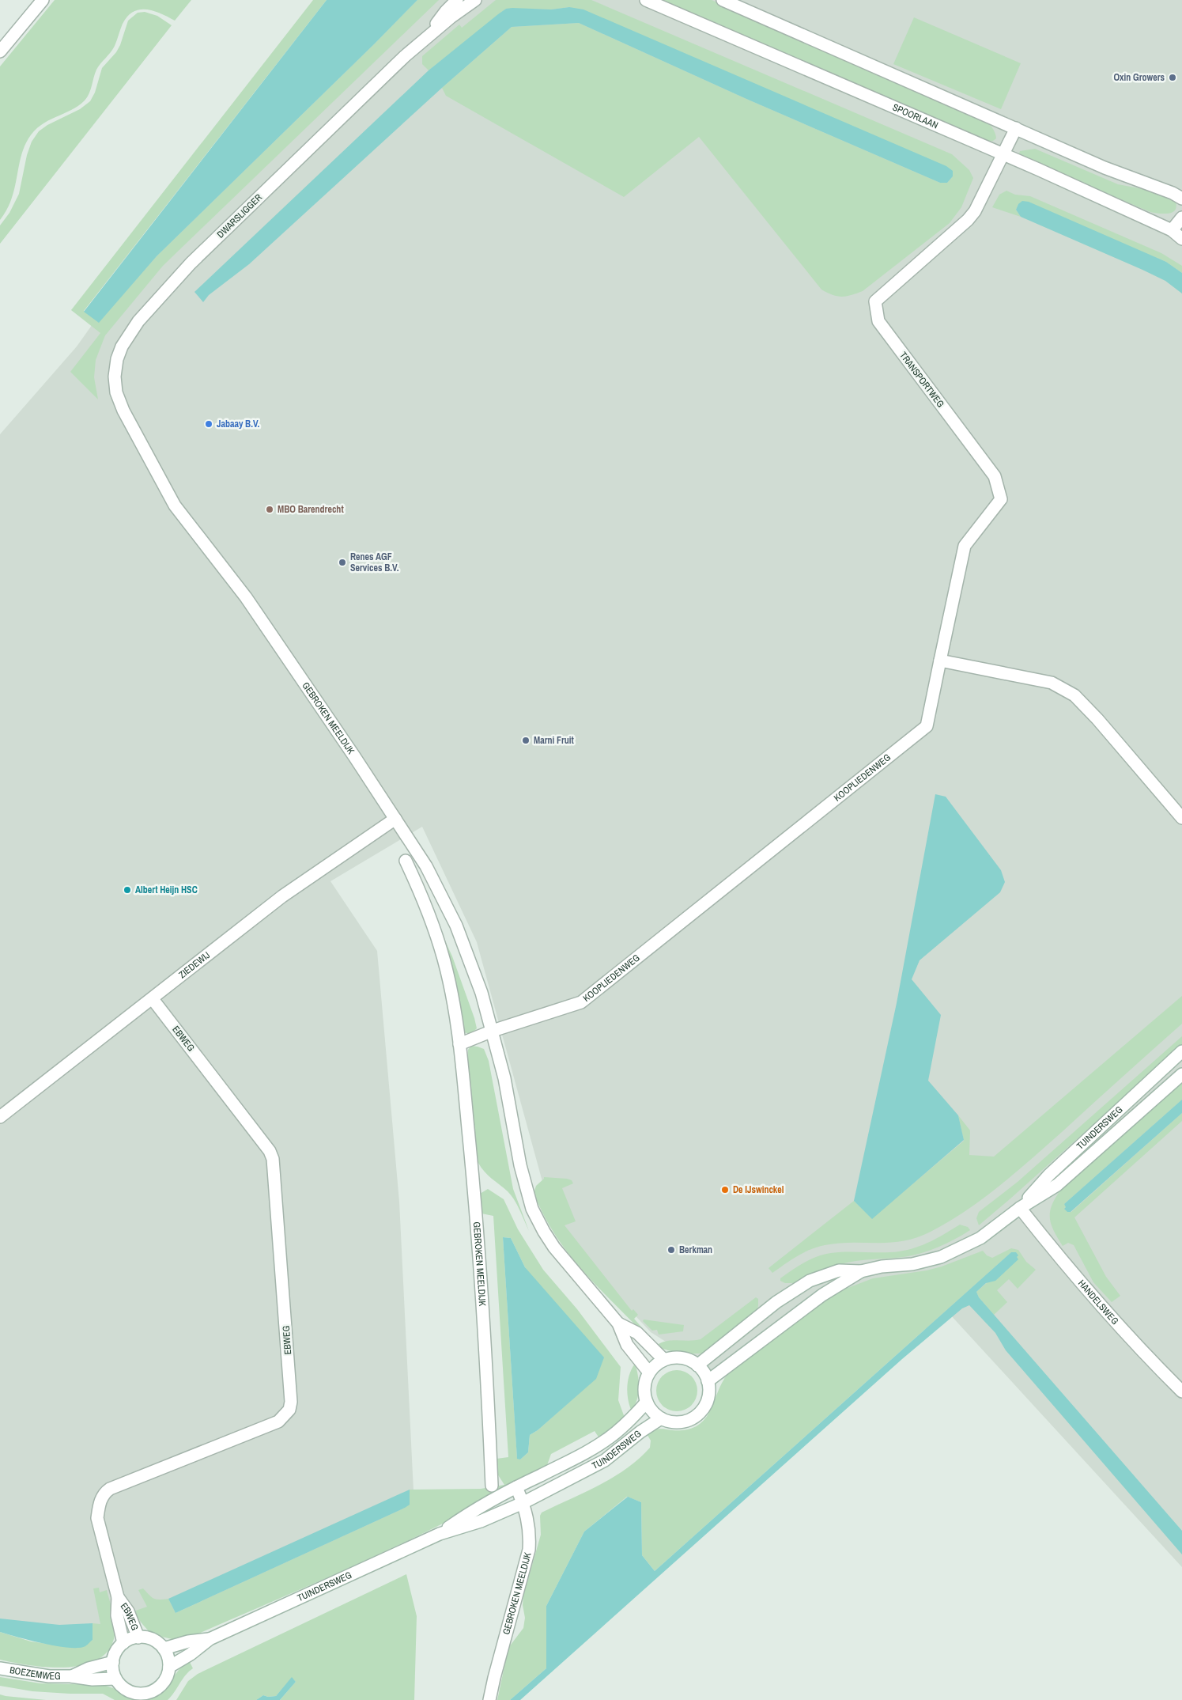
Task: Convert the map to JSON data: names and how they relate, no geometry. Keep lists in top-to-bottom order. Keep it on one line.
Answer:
{"streets":{"street":["SPOORLAAN","DWARSLIGGER","TRANSPORTWEG","GEBROKEN MEELDIJK","KOOPLIEDENWEG","ZIEDEWIJ","EBWEG","TUINDERSWEG","HANDELSWEG","BOEZEMWEG"]},"crossings":[["SPOORLAAN","TRANSPORTWEG"],["DWARSLIGGER","GEBROKEN MEELDIJK"],["TRANSPORTWEG","KOOPLIEDENWEG"],["GEBROKEN MEELDIJK","KOOPLIEDENWEG"],["GEBROKEN MEELDIJK","ZIEDEWIJ"],["GEBROKEN MEELDIJK","TUINDERSWEG"],["ZIEDEWIJ","EBWEG"],["EBWEG","TUINDERSWEG"],["EBWEG","BOEZEMWEG"],["TUINDERSWEG","HANDELSWEG"],["TUINDERSWEG","BOEZEMWEG"]],"places":["Oxin Growers","Jabaay B.V.","MBO Barendrecht","Renes AGF Services B.V.","Marni Fruit","Albert Heijn HSC","De IJswinckel","Berkman"]}
